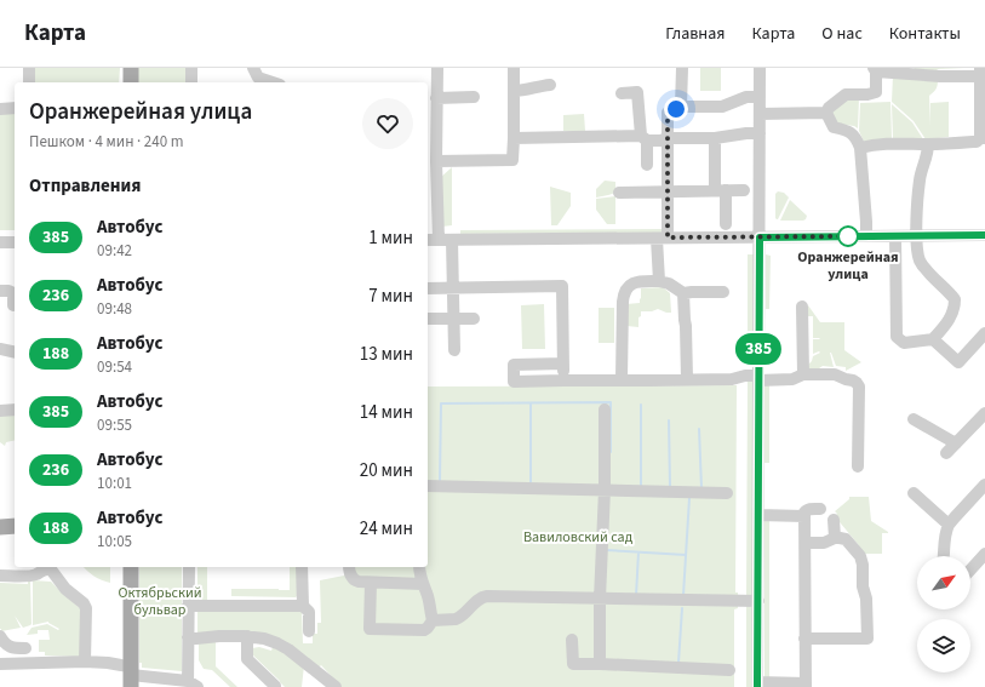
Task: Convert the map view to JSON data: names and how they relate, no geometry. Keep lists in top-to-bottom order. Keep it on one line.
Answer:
{"parks":["Вавиловский сад","Октябрьский бульвар"],"places":["Оранжерейная улица"],"lines":["bus line 385"],"north":"top right","page":{"header":"Карта","nav":["Главная","Карта","О нас","Контакты"],"on_map":"385","heading":[["Оранжерейная улица","Пешком · 4 мин · 240 m"],"Отправления"],"list":[{"mark":"385","name":"Автобус","note":"09:42","value":"1 мин"},{"mark":"236","name":"Автобус","note":"09:48","value":"7 мин"},{"mark":"188","name":"Автобус","note":"09:54","value":"13 мин"},{"mark":"385","name":"Автобус","note":"09:55","value":"14 мин"},{"mark":"236","name":"Автобус","note":"10:01","value":"20 мин"},{"mark":"188","name":"Автобус","note":"10:05","value":"24 мин"}]}}
